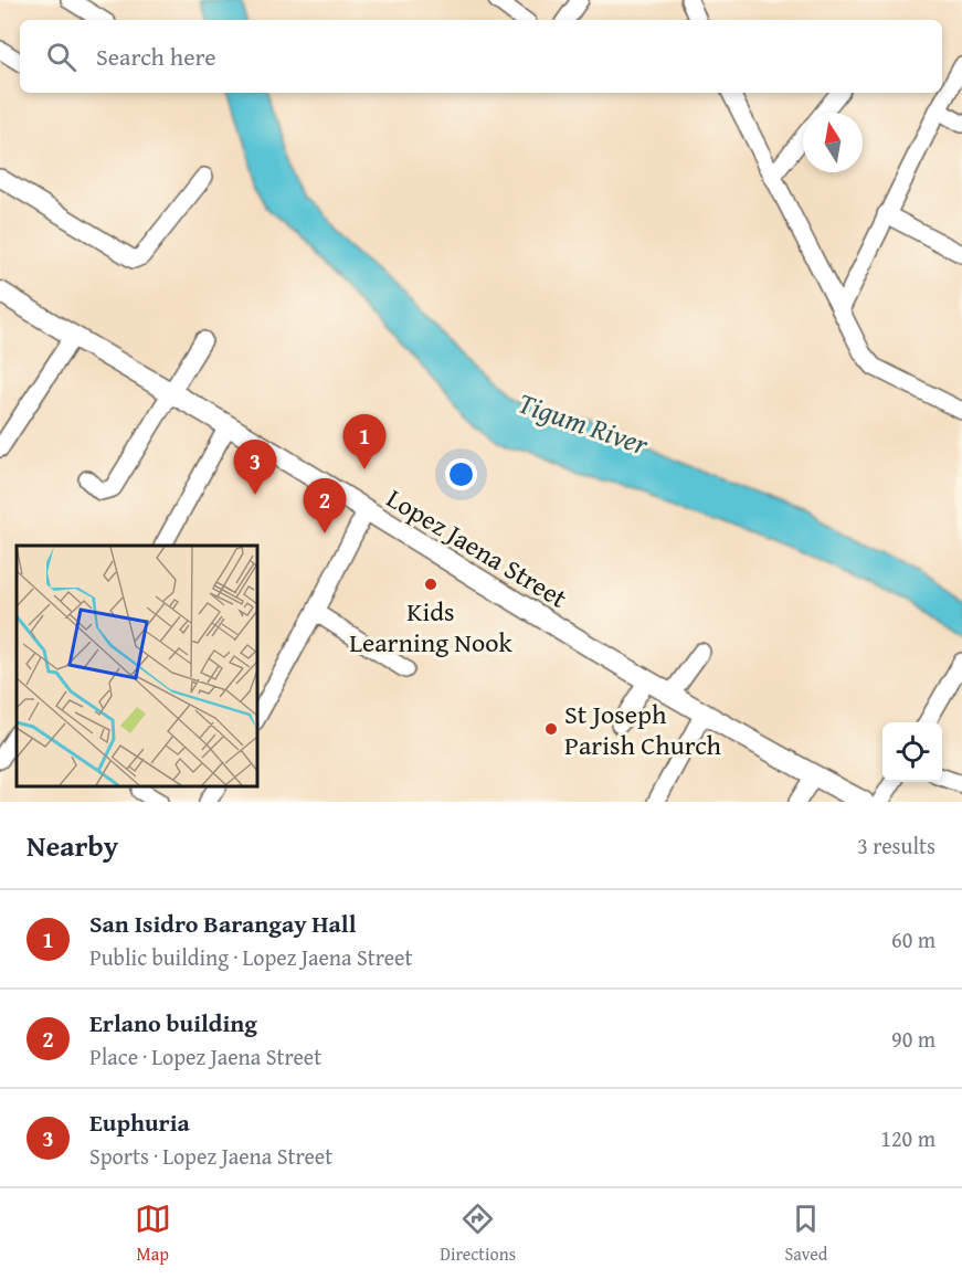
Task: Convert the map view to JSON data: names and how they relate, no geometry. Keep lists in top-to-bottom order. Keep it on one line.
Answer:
{"streets":{"main road":["Lopez Jaena Street"]},"water":["Tigum River"],"places":["Kids Learning Nook","St Joseph Parish Church"],"north":"top","page":{"search":"Search here","pins":["1","3","2"],"heading":["Nearby","3 results"],"list":[{"mark":"1","name":"San Isidro Barangay Hall","note":"Public building · Lopez Jaena Street","value":"60 m"},{"mark":"2","name":"Erlano building","note":"Place · Lopez Jaena Street","value":"90 m"},{"mark":"3","name":"Euphuria","note":"Sports · Lopez Jaena Street","value":"120 m"}],"nav":["Map","Directions","Saved"]}}
